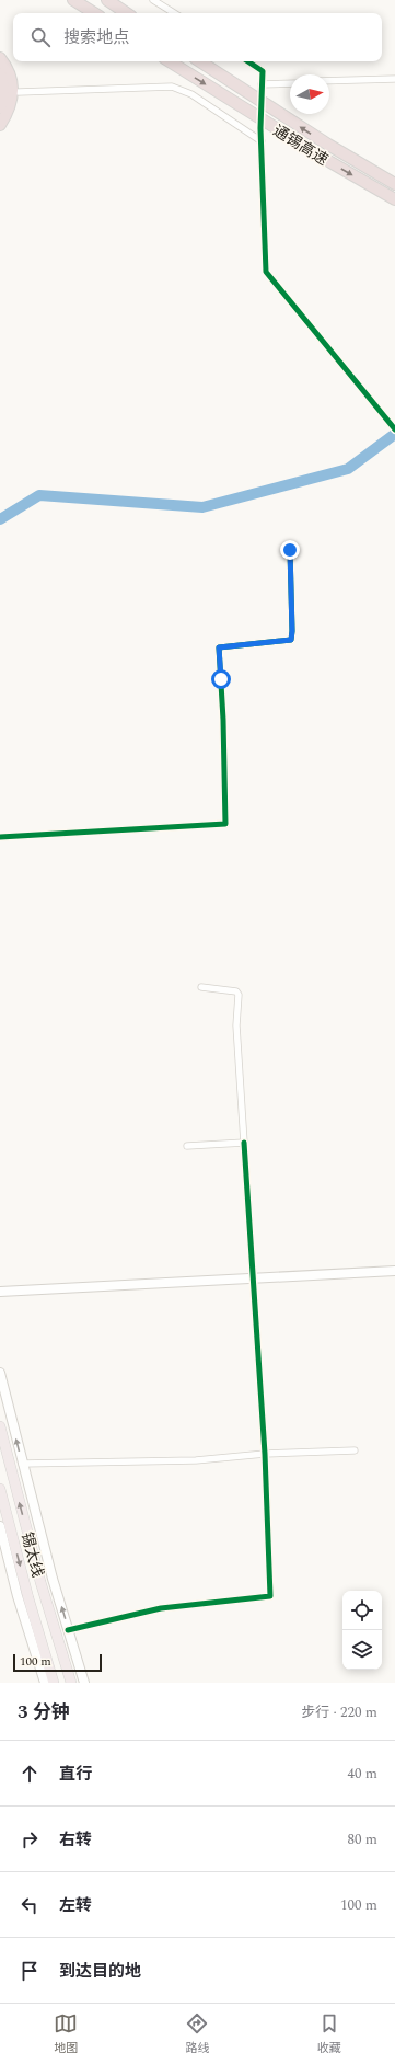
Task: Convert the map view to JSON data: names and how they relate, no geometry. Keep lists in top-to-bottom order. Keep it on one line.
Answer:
{"streets":{"highway":["通锡高速"],"main road":["锡太线"]},"scale_bar":"100 m","north":"right","page":{"search":"搜索地点","scale":"100 m","heading":["3 分钟","步行 · 220 m"],"list":[["直行","40 m"],["右转","80 m"],["左转","100 m"],"到达目的地"],"nav":["地图","路线","收藏"]}}
